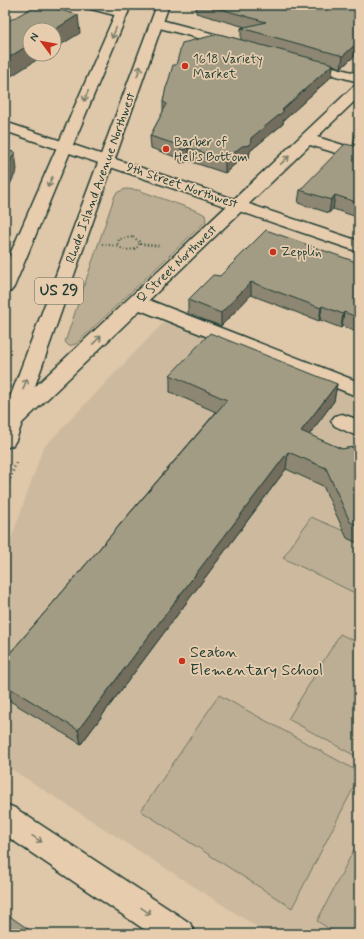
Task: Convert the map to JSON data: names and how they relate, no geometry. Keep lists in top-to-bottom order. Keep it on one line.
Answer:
{"streets":{"main road":["Rhode Island Avenue Northwest","9th Street Northwest","Q Street Northwest","US 29"]},"crossings":[["Rhode Island Avenue Northwest","9th Street Northwest"],["Rhode Island Avenue Northwest","Q Street Northwest"],["9th Street Northwest","Q Street Northwest"],["9th Street Northwest","US 29"]],"places":["1618 Variety Market","Barber of Hell’s Bottom","Zepplin","Seaton Elementary School"],"north":"top left"}
